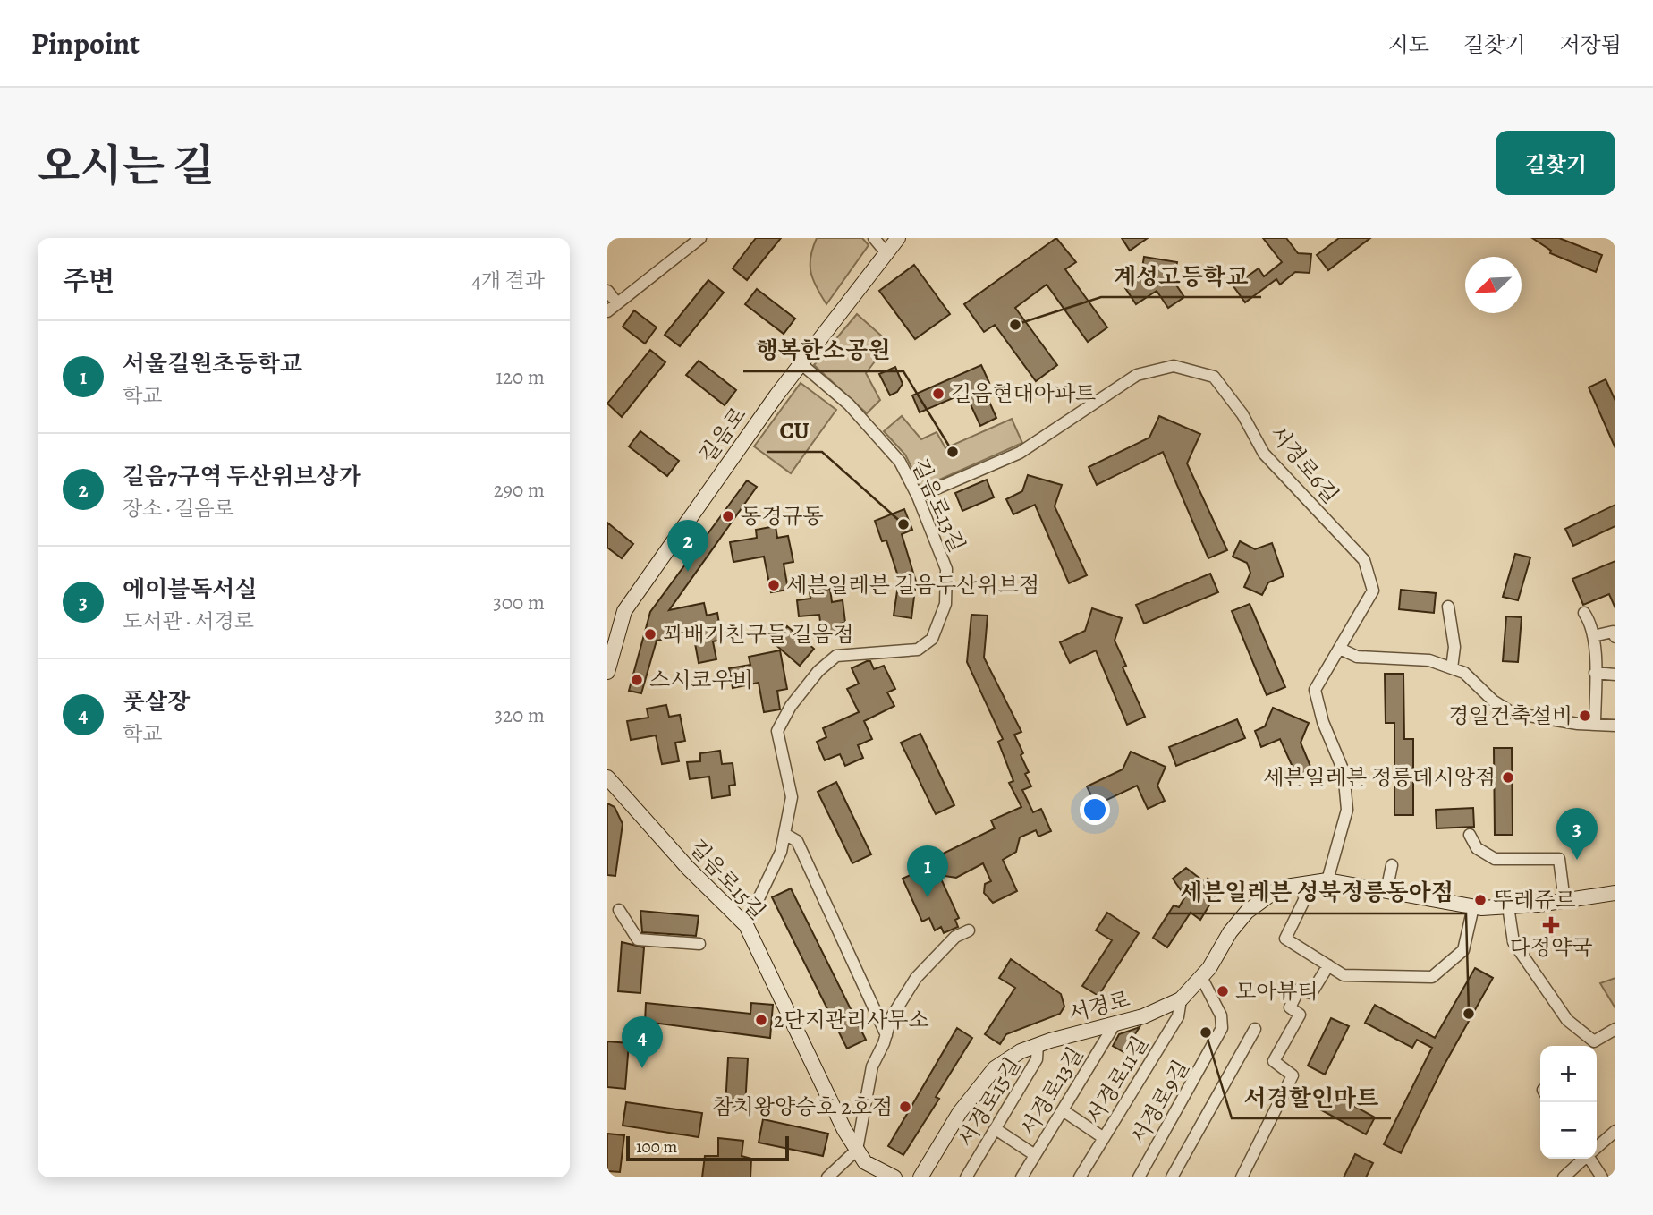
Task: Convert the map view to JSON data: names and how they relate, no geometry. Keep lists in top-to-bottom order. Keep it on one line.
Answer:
{"streets":{"street":["길음로","서경로6길","길음로13길","길음로15길","서경로","서경로11길","서경로13길","서경로15길","서경로9길"]},"crossings":[["길음로","길음로13길"],["서경로6길","길음로13길"],["서경로6길","서경로"],["길음로13길","길음로15길"],["서경로","서경로11길"],["서경로","서경로13길"],["서경로","서경로15길"],["서경로","서경로9길"]],"places":{"other":["계성고등학교","길음현대아파트","행복한소공원","동경규동","CU","세븐일레븐 길음두산위브점","꽈배기친구들 길음점","스시코우비","경일건축설비","세븐일레븐 정릉데시앙점","뚜레쥬르","모아뷰티","세븐일레븐 성북정릉동아점","2단지관리사무소","서경할인마트","참치왕양승호 2호점"],"health":["다정약국"]},"scale_bar":"100 m","north":"bottom left","page":{"header":"Pinpoint","nav":["지도","길찾기","저장됨"],"title":"오시는 길","buttons":"길찾기","heading":["주변","4개 결과"],"list":[{"mark":"1","name":"서울길원초등학교","note":"학교","value":"120 m"},{"mark":"2","name":"길음7구역 두산위브상가","note":"장소 · 길음로","value":"290 m"},{"mark":"3","name":"에이블독서실","note":"도서관 · 서경로","value":"300 m"},{"mark":"4","name":"풋살장","note":"학교","value":"320 m"}],"pins":["2","3","1","4"],"map_buttons":["+","−"],"scale":"100 m"}}
